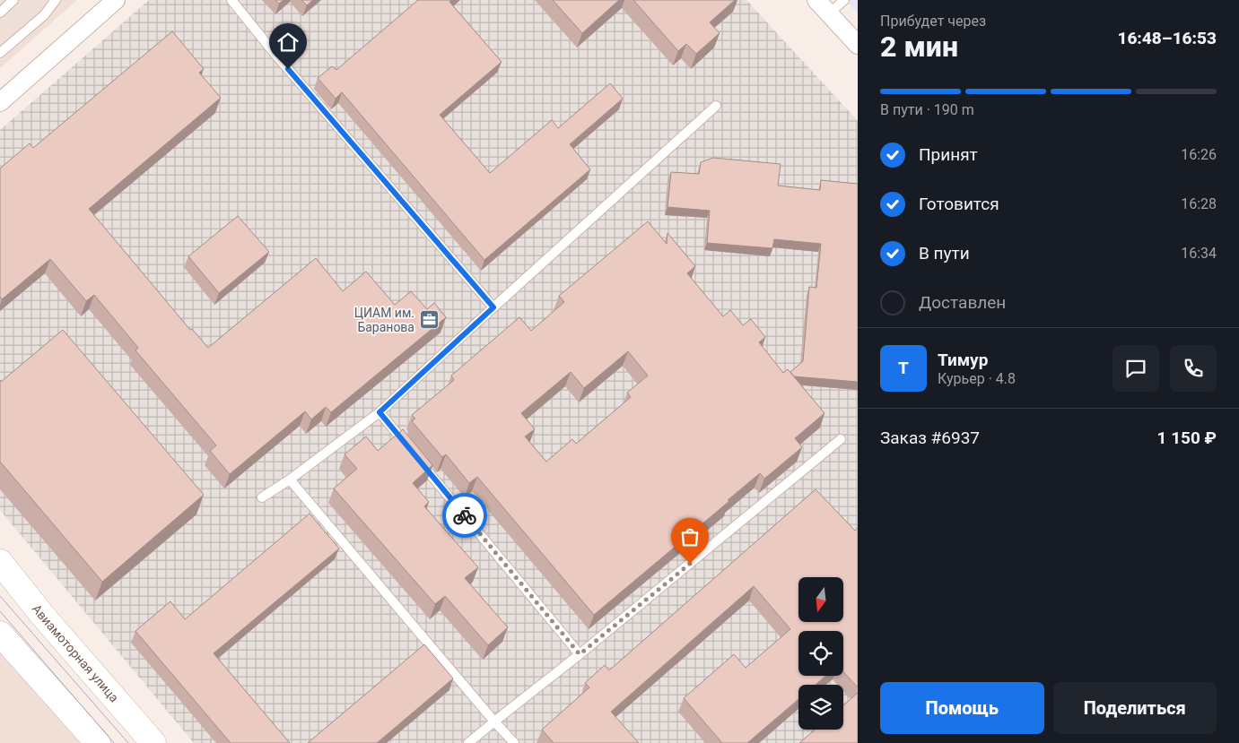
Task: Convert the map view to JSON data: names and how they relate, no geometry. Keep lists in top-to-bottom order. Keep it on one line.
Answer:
{"streets":{"main road":["Авиамоторная улица"]},"places":{"office":["ЦИАМ им. Баранова"]},"north":"bottom","page":{"heading":["2 мин","Прибудет через","16:48–16:53"],"panel":["Тимур","Курьер · 4.8","Заказ #6937","1 150 ₽"],"bar":"В пути · 190 m","list":[["Принят","16:26"],["Готовится","16:28"],["В пути","16:34"],"Доставлен"],"round":"Т","buttons":["Помощь","Поделиться"]}}
